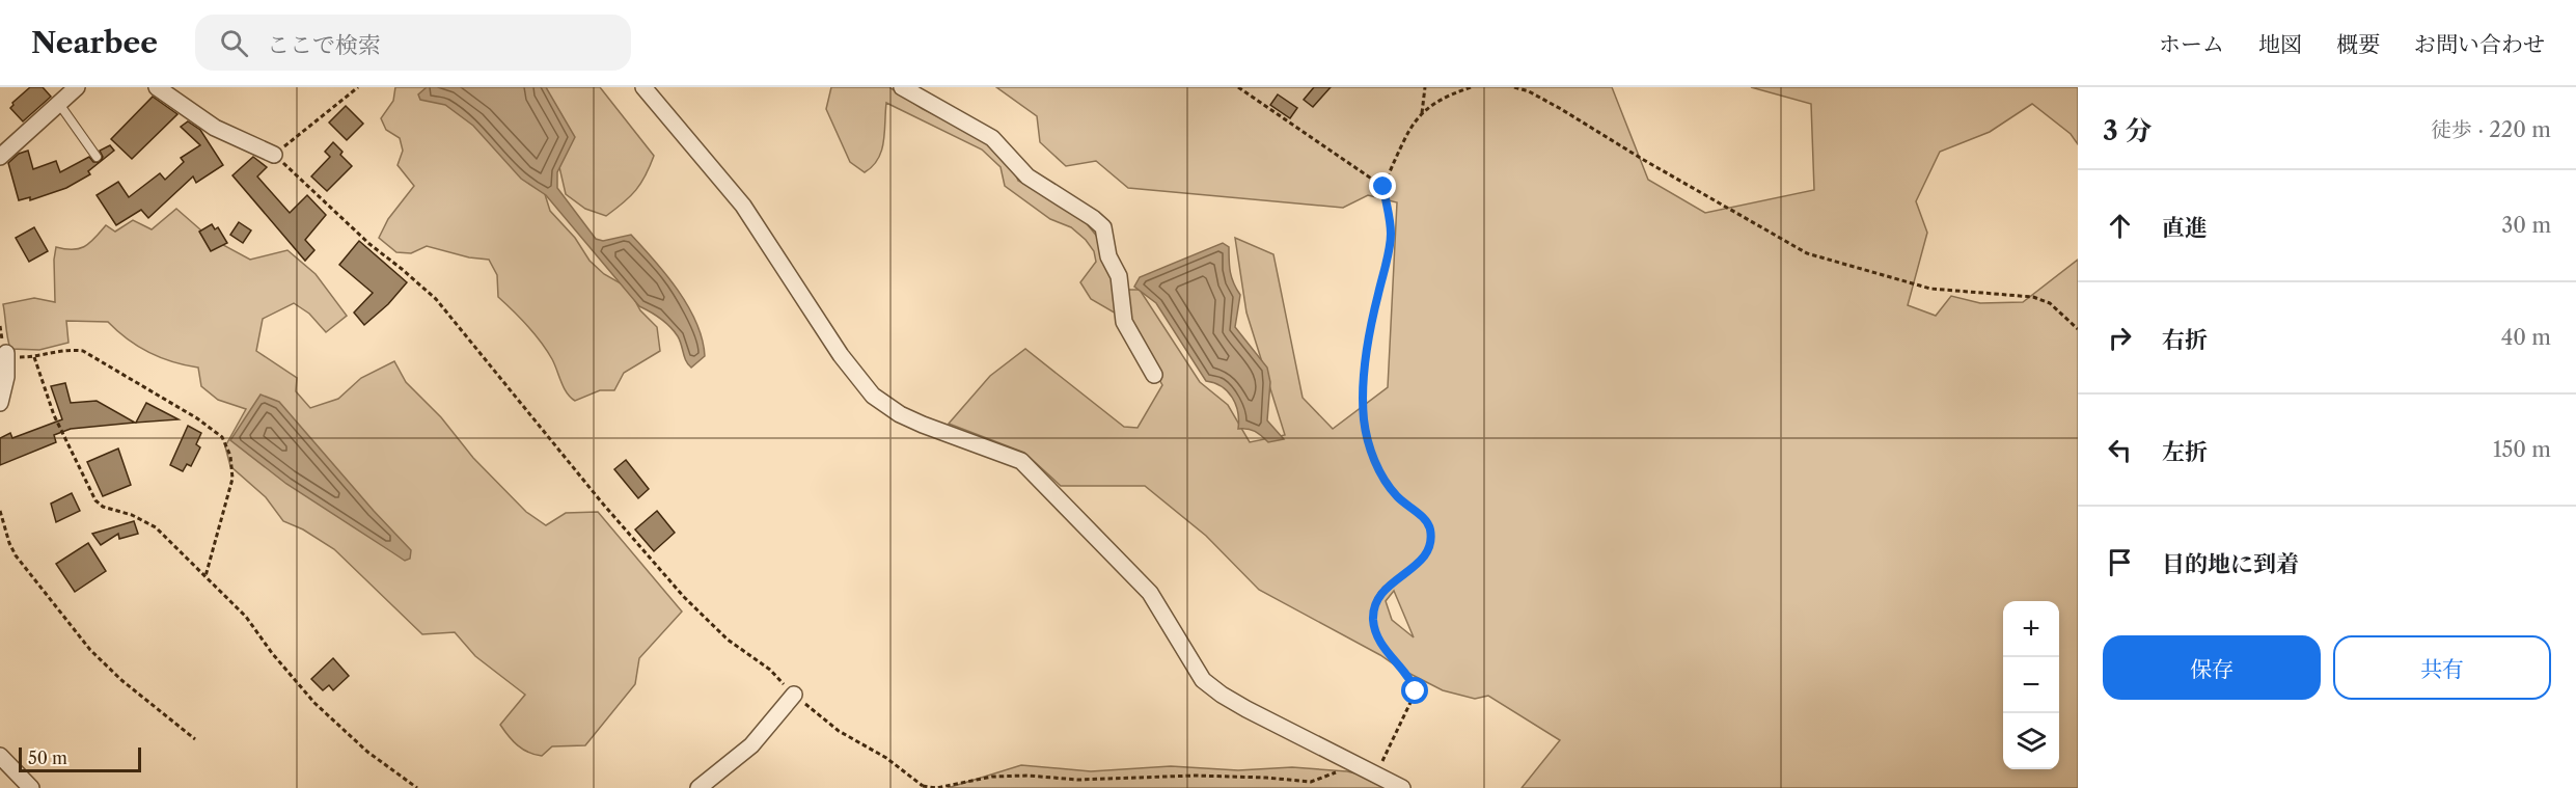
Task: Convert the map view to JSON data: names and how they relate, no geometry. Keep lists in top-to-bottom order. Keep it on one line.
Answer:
{"scale_bar":"50 m","page":{"header":"Nearbee","search":"ここで検索","nav":["ホーム","地図","概要","お問い合わせ"],"heading":["3 分","徒歩 · 220 m"],"list":[["直進","30 m"],["右折","40 m"],["左折","150 m"],"目的地に到着"],"map_buttons":["+","−"],"buttons":["保存","共有"],"scale":"50 m"}}
